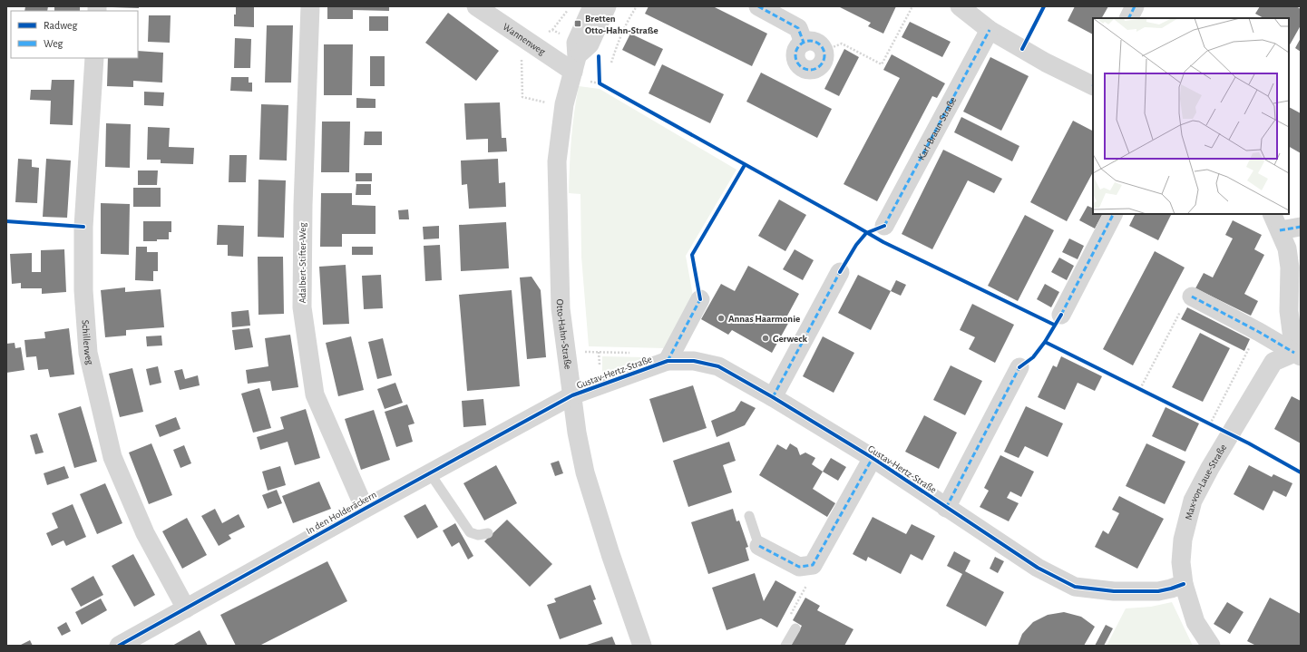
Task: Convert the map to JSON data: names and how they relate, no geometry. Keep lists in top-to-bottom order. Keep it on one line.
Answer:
{"streets":{"street":["Wannenweg","Karl-Braun-Straße","Adalbert-Stifter-Weg","Otto-Hahn-Straße","Schillerweg","Gustav-Hertz-Straße","Max-von-Laue-Straße","In den Holderäckern"]},"crossings":[["Wannenweg","Otto-Hahn-Straße"],["Adalbert-Stifter-Weg","In den Holderäckern"],["Otto-Hahn-Straße","Gustav-Hertz-Straße"],["Otto-Hahn-Straße","In den Holderäckern"],["Schillerweg","In den Holderäckern"],["Gustav-Hertz-Straße","Max-von-Laue-Straße"],["Gustav-Hertz-Straße","In den Holderäckern"]],"places":{"transit":["Bretten Otto-Hahn-Straße"],"other":["Annas Haarmonie","Gerweck"]},"legend":["Radweg","Weg"]}
